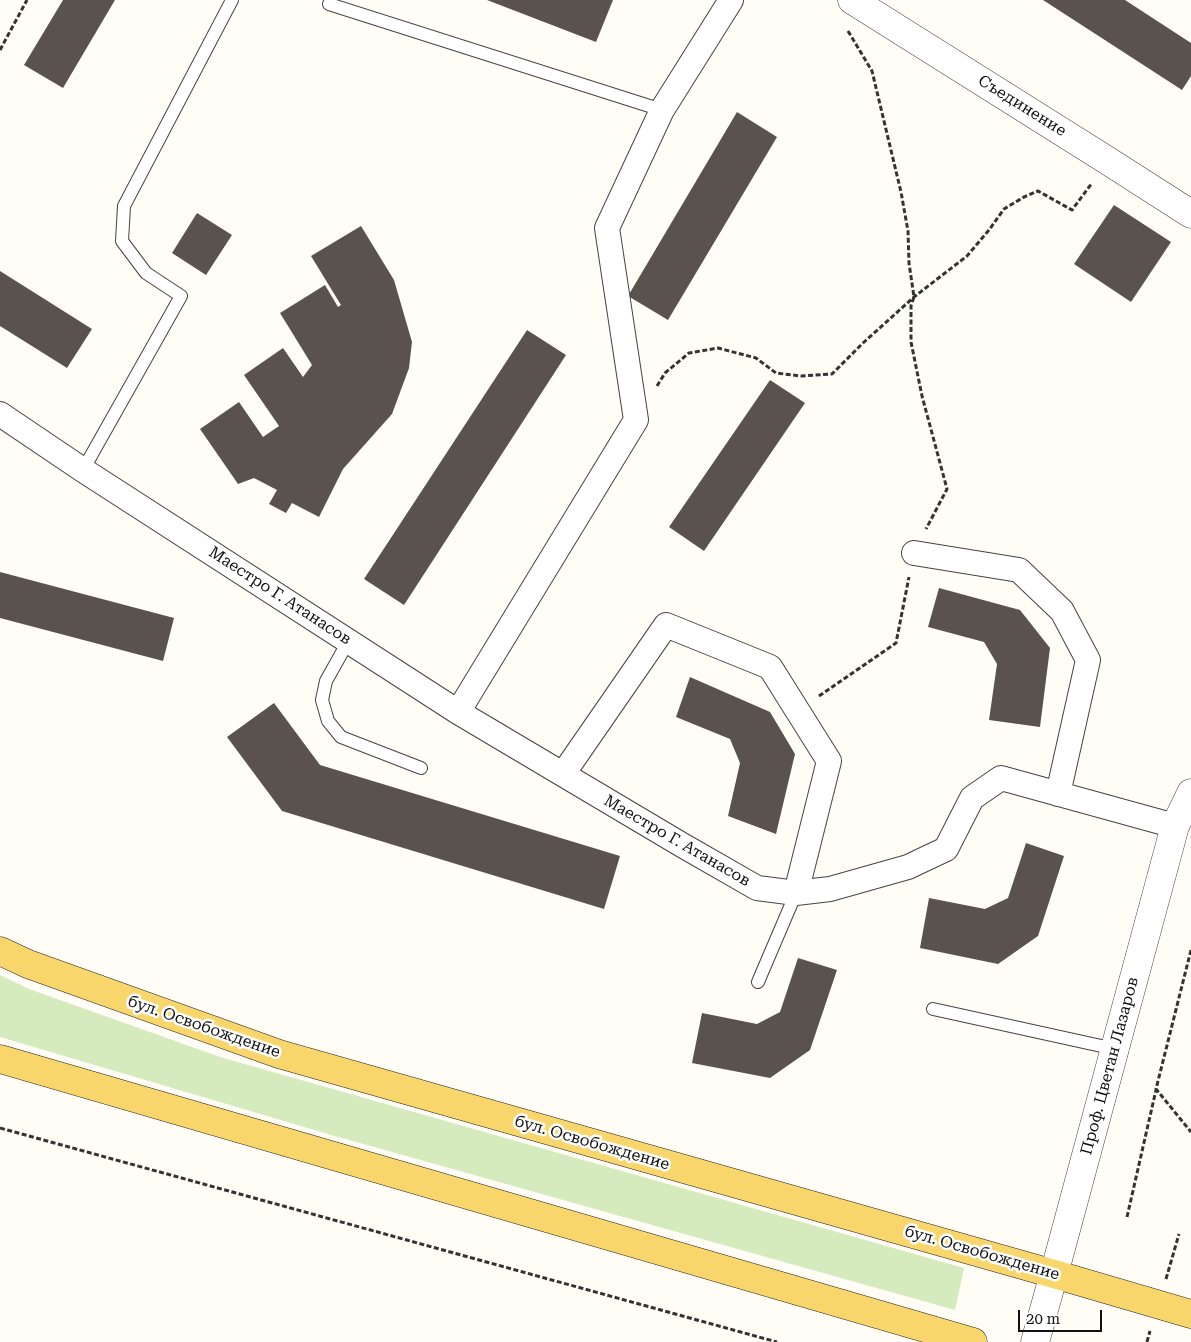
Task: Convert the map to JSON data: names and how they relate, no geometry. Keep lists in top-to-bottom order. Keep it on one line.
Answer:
{"streets":{"main road":["бул. Освобождение"],"street":["Съединение","Маестро Г. Атанасов","Проф. Цветан Лазаров"]},"crossings":[["бул. Освобождение","Проф. Цветан Лазаров"]],"scale_bar":"20 m"}
